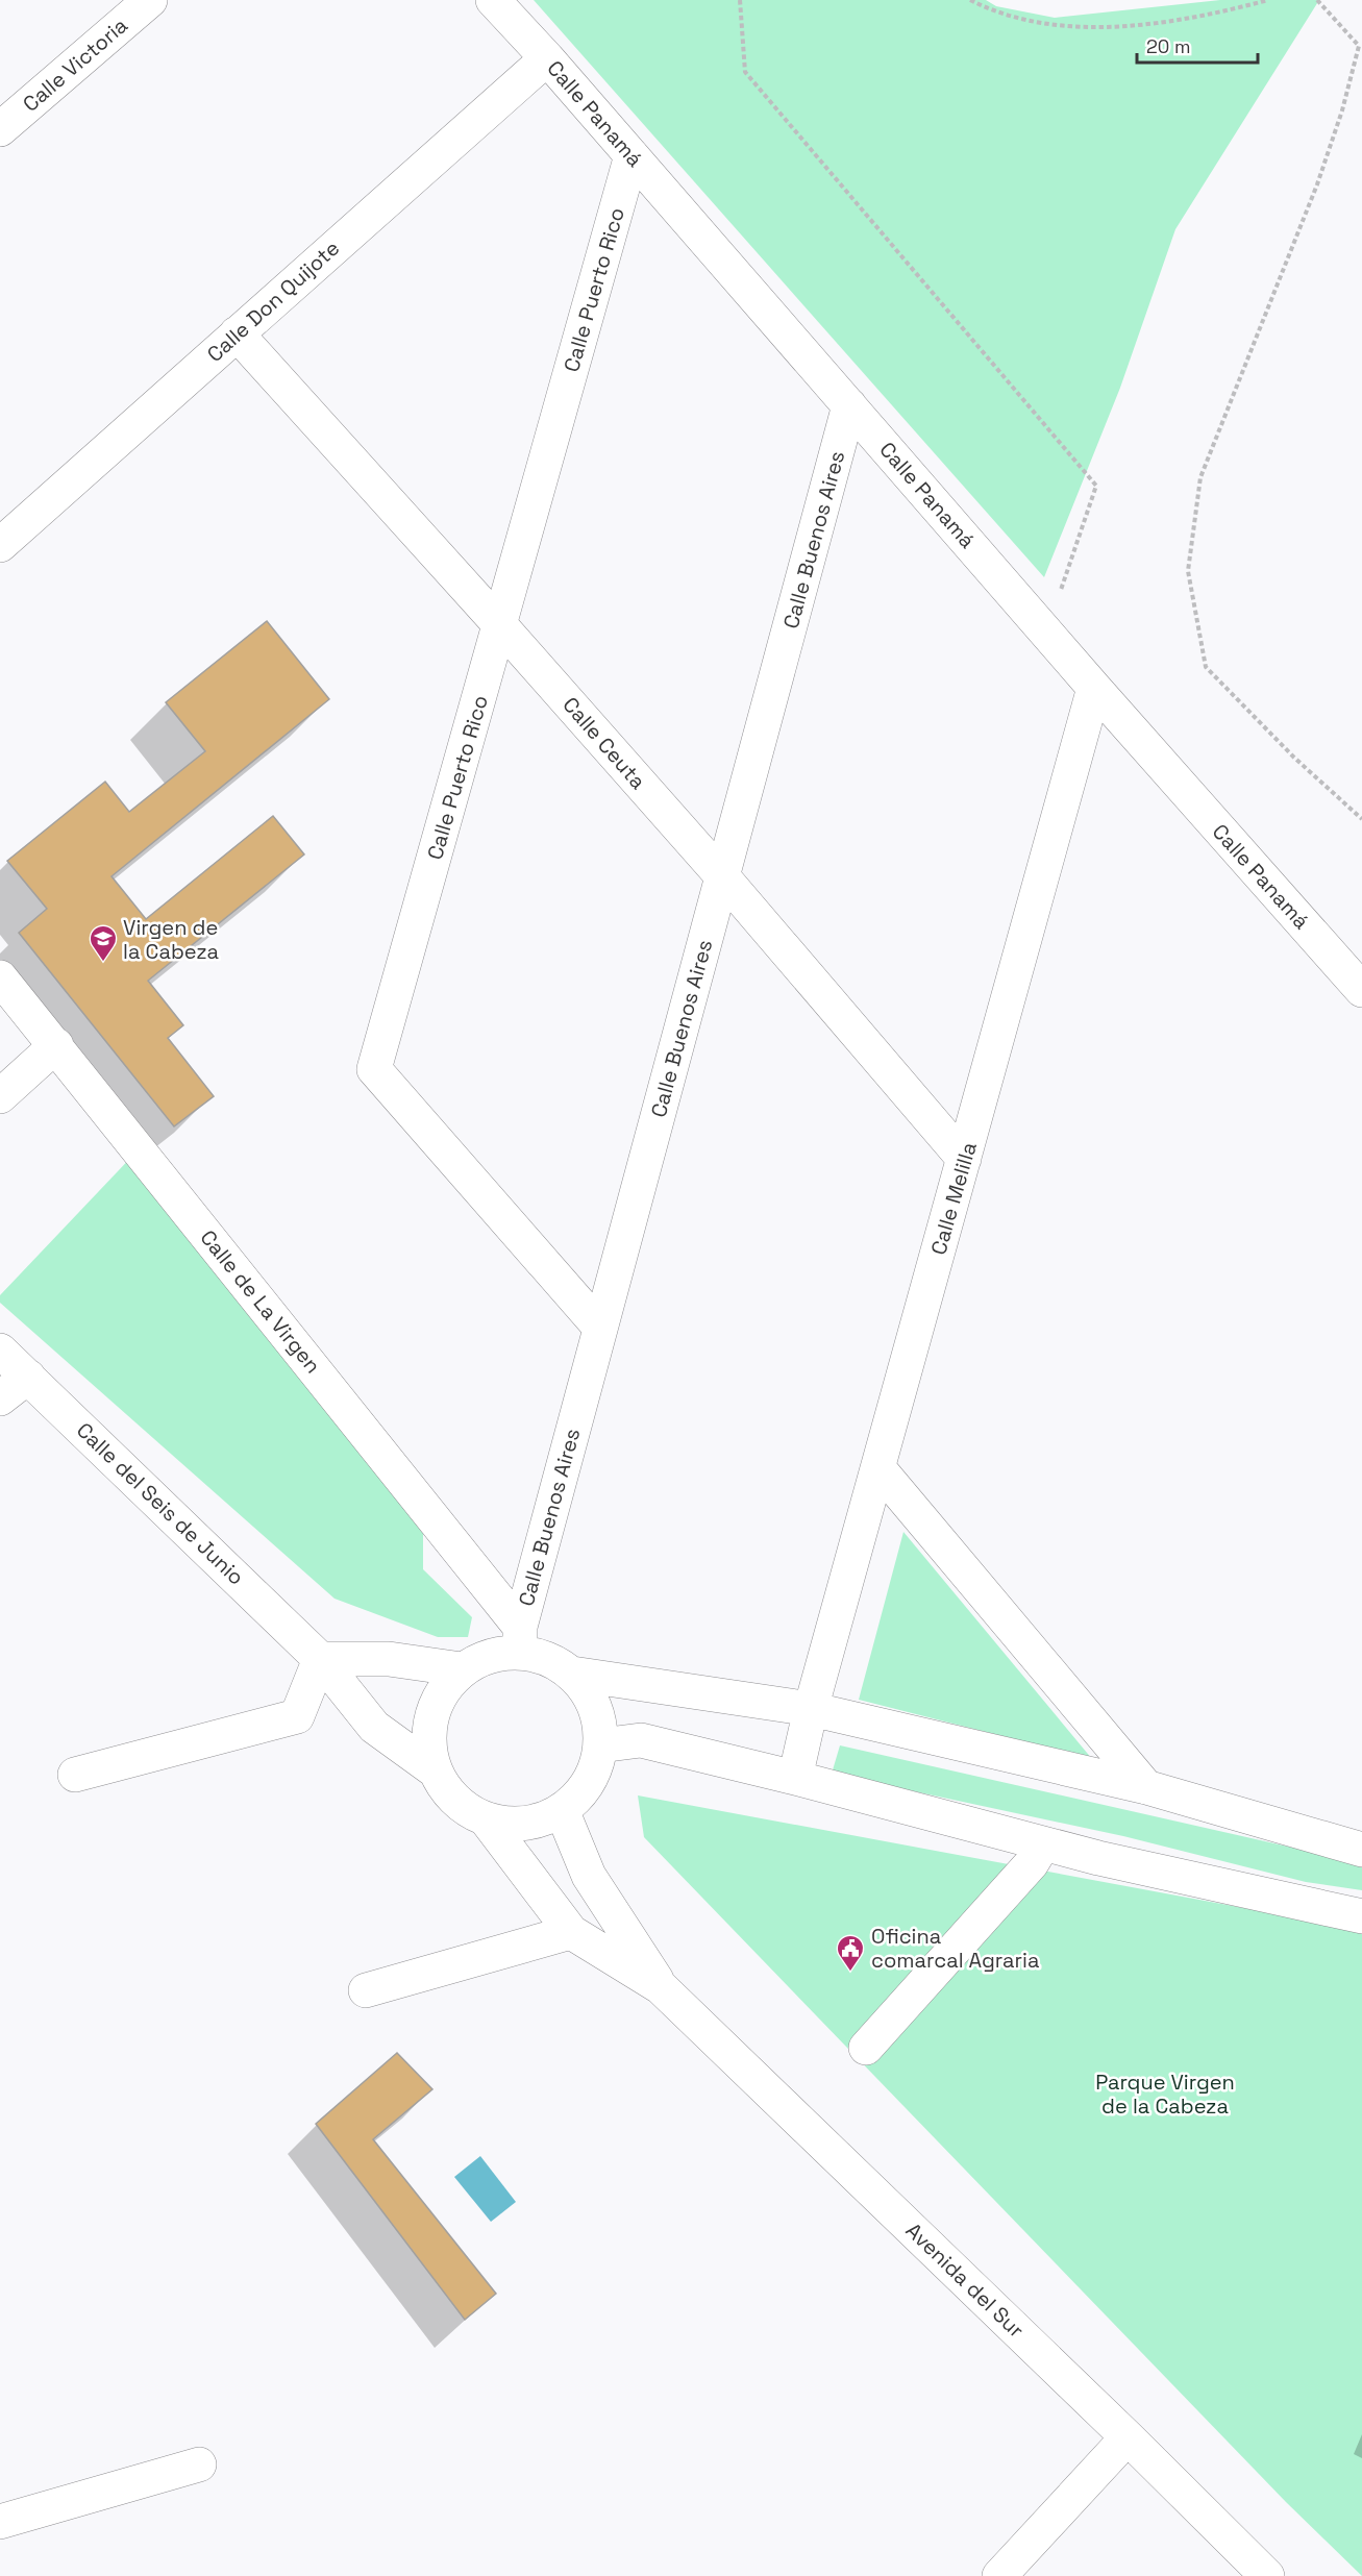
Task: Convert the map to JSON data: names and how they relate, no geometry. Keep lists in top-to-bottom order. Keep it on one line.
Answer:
{"streets":{"street":["Calle Victoria","Calle Panamá","Calle Puerto Rico","Calle Don Quijote","Calle Buenos Aires","Calle Ceuta","Calle Melilla","Calle de La Virgen","Calle del Seis de Junio","Avenida del Sur"]},"crossings":[["Calle Panamá","Calle Puerto Rico"],["Calle Panamá","Calle Don Quijote"],["Calle Panamá","Calle Buenos Aires"],["Calle Panamá","Calle Melilla"],["Calle Puerto Rico","Calle Buenos Aires"],["Calle Puerto Rico","Calle Ceuta"],["Calle Don Quijote","Calle Ceuta"],["Calle Buenos Aires","Calle Ceuta"],["Calle Buenos Aires","Calle de La Virgen"],["Calle Buenos Aires","Calle del Seis de Junio"],["Calle Buenos Aires","Avenida del Sur"],["Calle Ceuta","Calle Melilla"],["Calle de La Virgen","Calle del Seis de Junio"],["Calle de La Virgen","Avenida del Sur"],["Calle del Seis de Junio","Avenida del Sur"]],"parks":["Parque Virgen de la Cabeza"],"places":{"school or university":["Virgen de la Cabeza"],"public building":["Oficina comarcal Agraria"]},"scale_bar":"20 m"}
